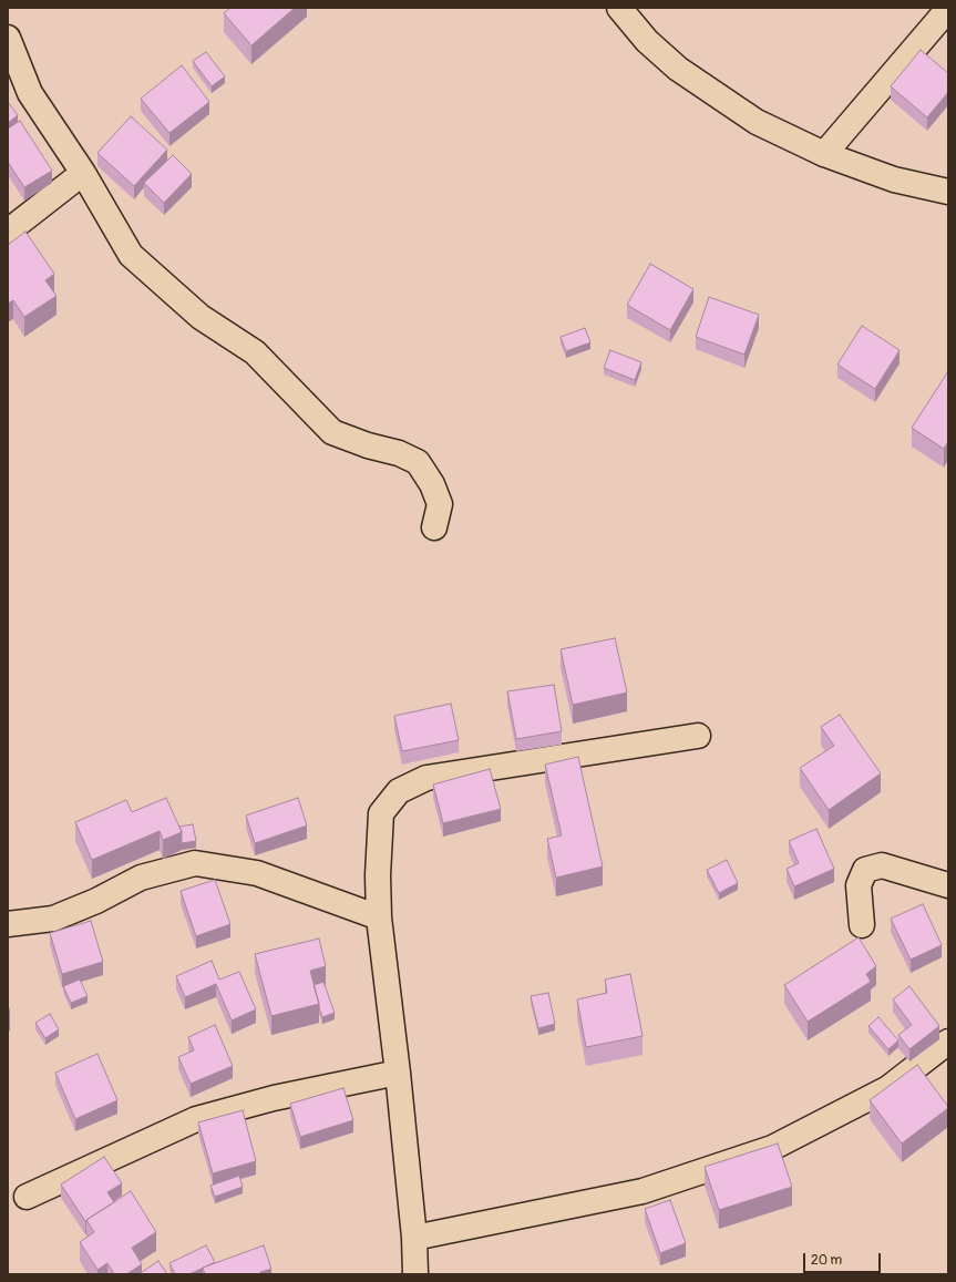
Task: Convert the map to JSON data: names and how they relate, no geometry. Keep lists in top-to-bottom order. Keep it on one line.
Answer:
{"scale_bar":"20 m"}
